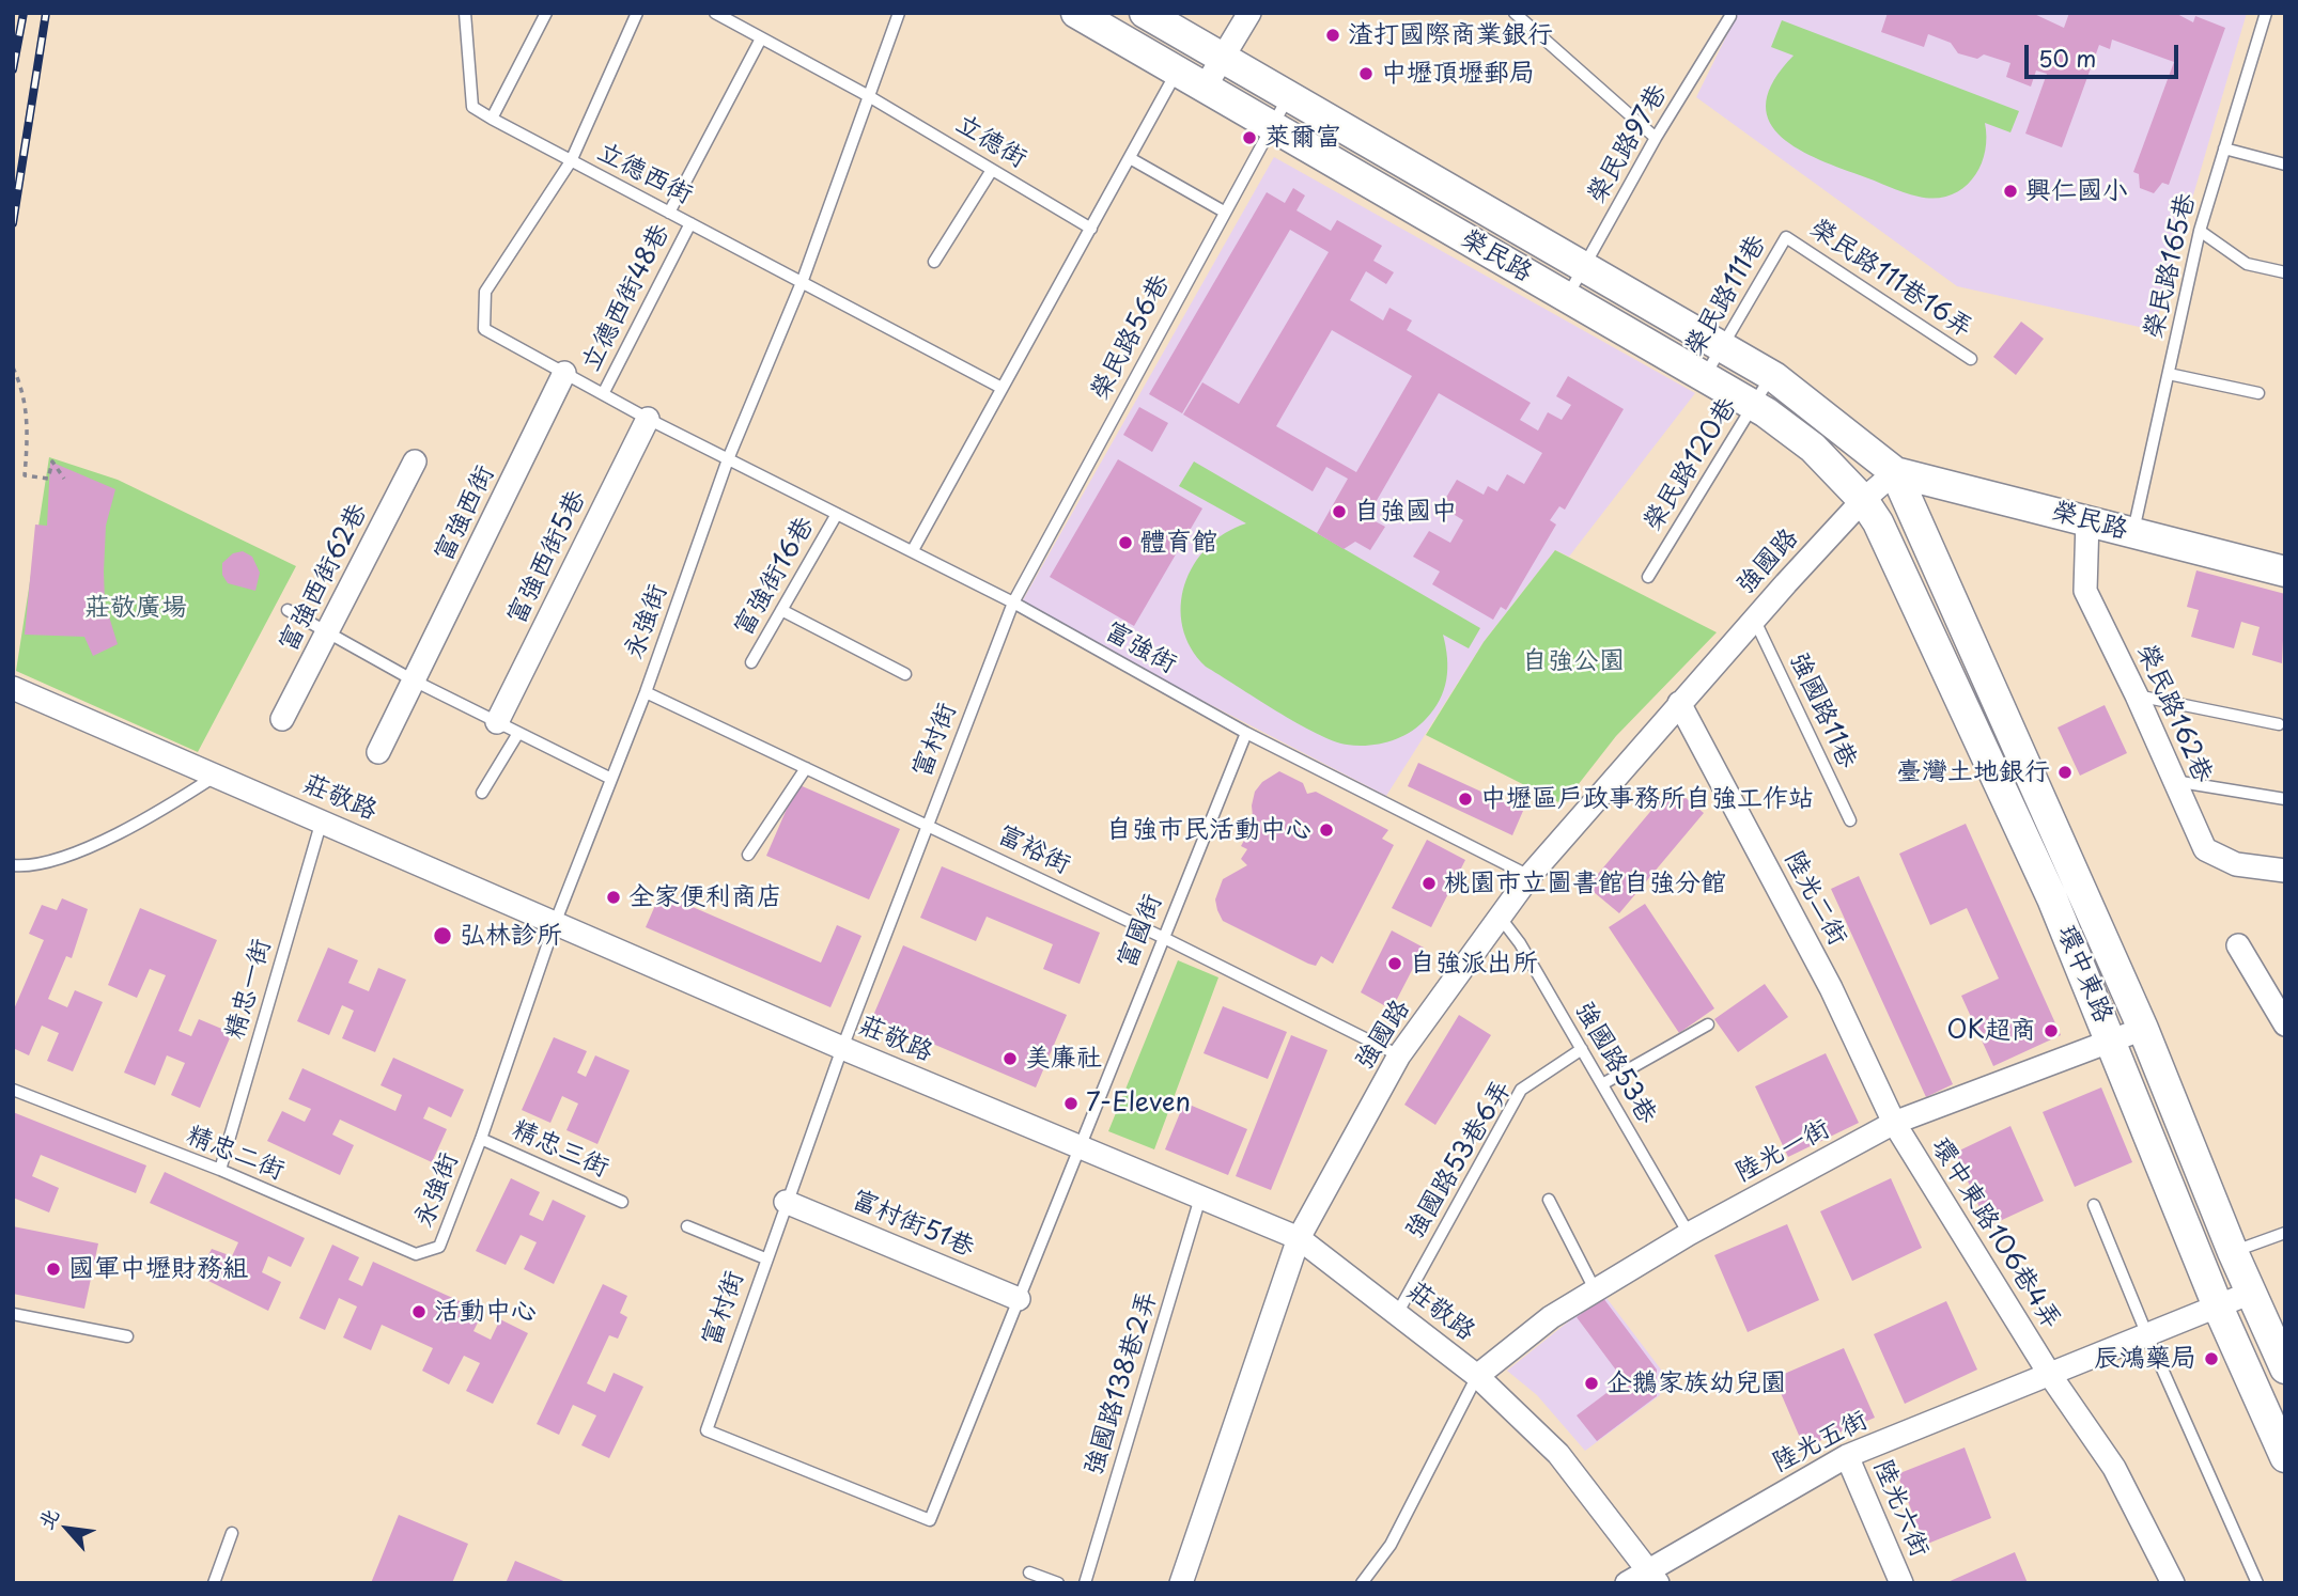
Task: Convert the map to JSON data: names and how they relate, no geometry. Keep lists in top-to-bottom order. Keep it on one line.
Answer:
{"streets":{"street":["榮民路","富強西街","富強西街5巷","強國路","富強西街62巷","榮民路162巷","莊敬路","陸光二街","環中東路","陸光一街","富村街51巷","環中東路106巷4弄","陸光五街","陸光六街"],"lane":["立德街","榮民路97巷","立德西街","榮民路165巷","榮民路111巷16弄","榮民路111巷","立德西街48巷","榮民路56巷","榮民路120巷","富強街16巷","永強街","富強街","強國路11巷","富村街","富裕街","富國街","精忠一街","強國路53巷","精忠三街","精忠二街","強國路53巷6弄","強國路138巷2弄"]},"crossings":[["立德街","永強街"],["榮民路97巷","榮民路"],["立德西街","立德西街48巷"],["立德西街","永強街"],["榮民路","榮民路165巷"],["榮民路","榮民路111巷"],["榮民路","榮民路56巷"],["榮民路","榮民路120巷"],["榮民路","強國路"],["榮民路","榮民路162巷"],["榮民路","環中東路"],["榮民路111巷16弄","榮民路111巷"],["榮民路56巷","富強街"],["榮民路56巷","富村街"],["強國路","富強街"],["強國路","強國路11巷"],["強國路","莊敬路"],["強國路","富裕街"],["強國路","陸光二街"],["強國路","環中東路"],["強國路","強國路53巷"],["富強街16巷","富強街"],["永強街","富強街"],["永強街","莊敬路"],["永強街","富裕街"],["永強街","精忠三街"],["永強街","精忠二街"],["富強街","富村街"],["富強街","富國街"],["富村街","莊敬路"],["富村街","富裕街"],["富村街","富國街"],["富村街","富村街51巷"],["莊敬路","富國街"],["莊敬路","精忠一街"],["莊敬路","陸光一街"],["莊敬路","強國路53巷6弄"],["莊敬路","強國路138巷2弄"],["莊敬路","陸光五街"],["富裕街","富國街"],["陸光二街","陸光一街"],["陸光二街","環中東路106巷4弄"],["環中東路","陸光一街"],["環中東路","陸光五街"],["精忠一街","精忠二街"],["強國路53巷","陸光一街"],["強國路53巷","強國路53巷6弄"],["陸光一街","環中東路106巷4弄"],["環中東路106巷4弄","陸光五街"],["陸光五街","陸光六街"]],"parks":["莊敬廣場","自強公園"],"places":["渣打國際商業銀行","中壢頂壢郵局","萊爾富","興仁國小","自強國中","體育館","臺灣土地銀行","中壢區戶政事務所自強工作站","自強市民活動中心","桃園市立圖書館自強分館","全家便利商店","弘林診所","自強派出所","OK超商","美廉社","7-Eleven","國軍中壢財務組","活動中心","辰鴻藥局","企鵝家族幼兒園"],"scale_bar":"50 m","north":"top left"}
